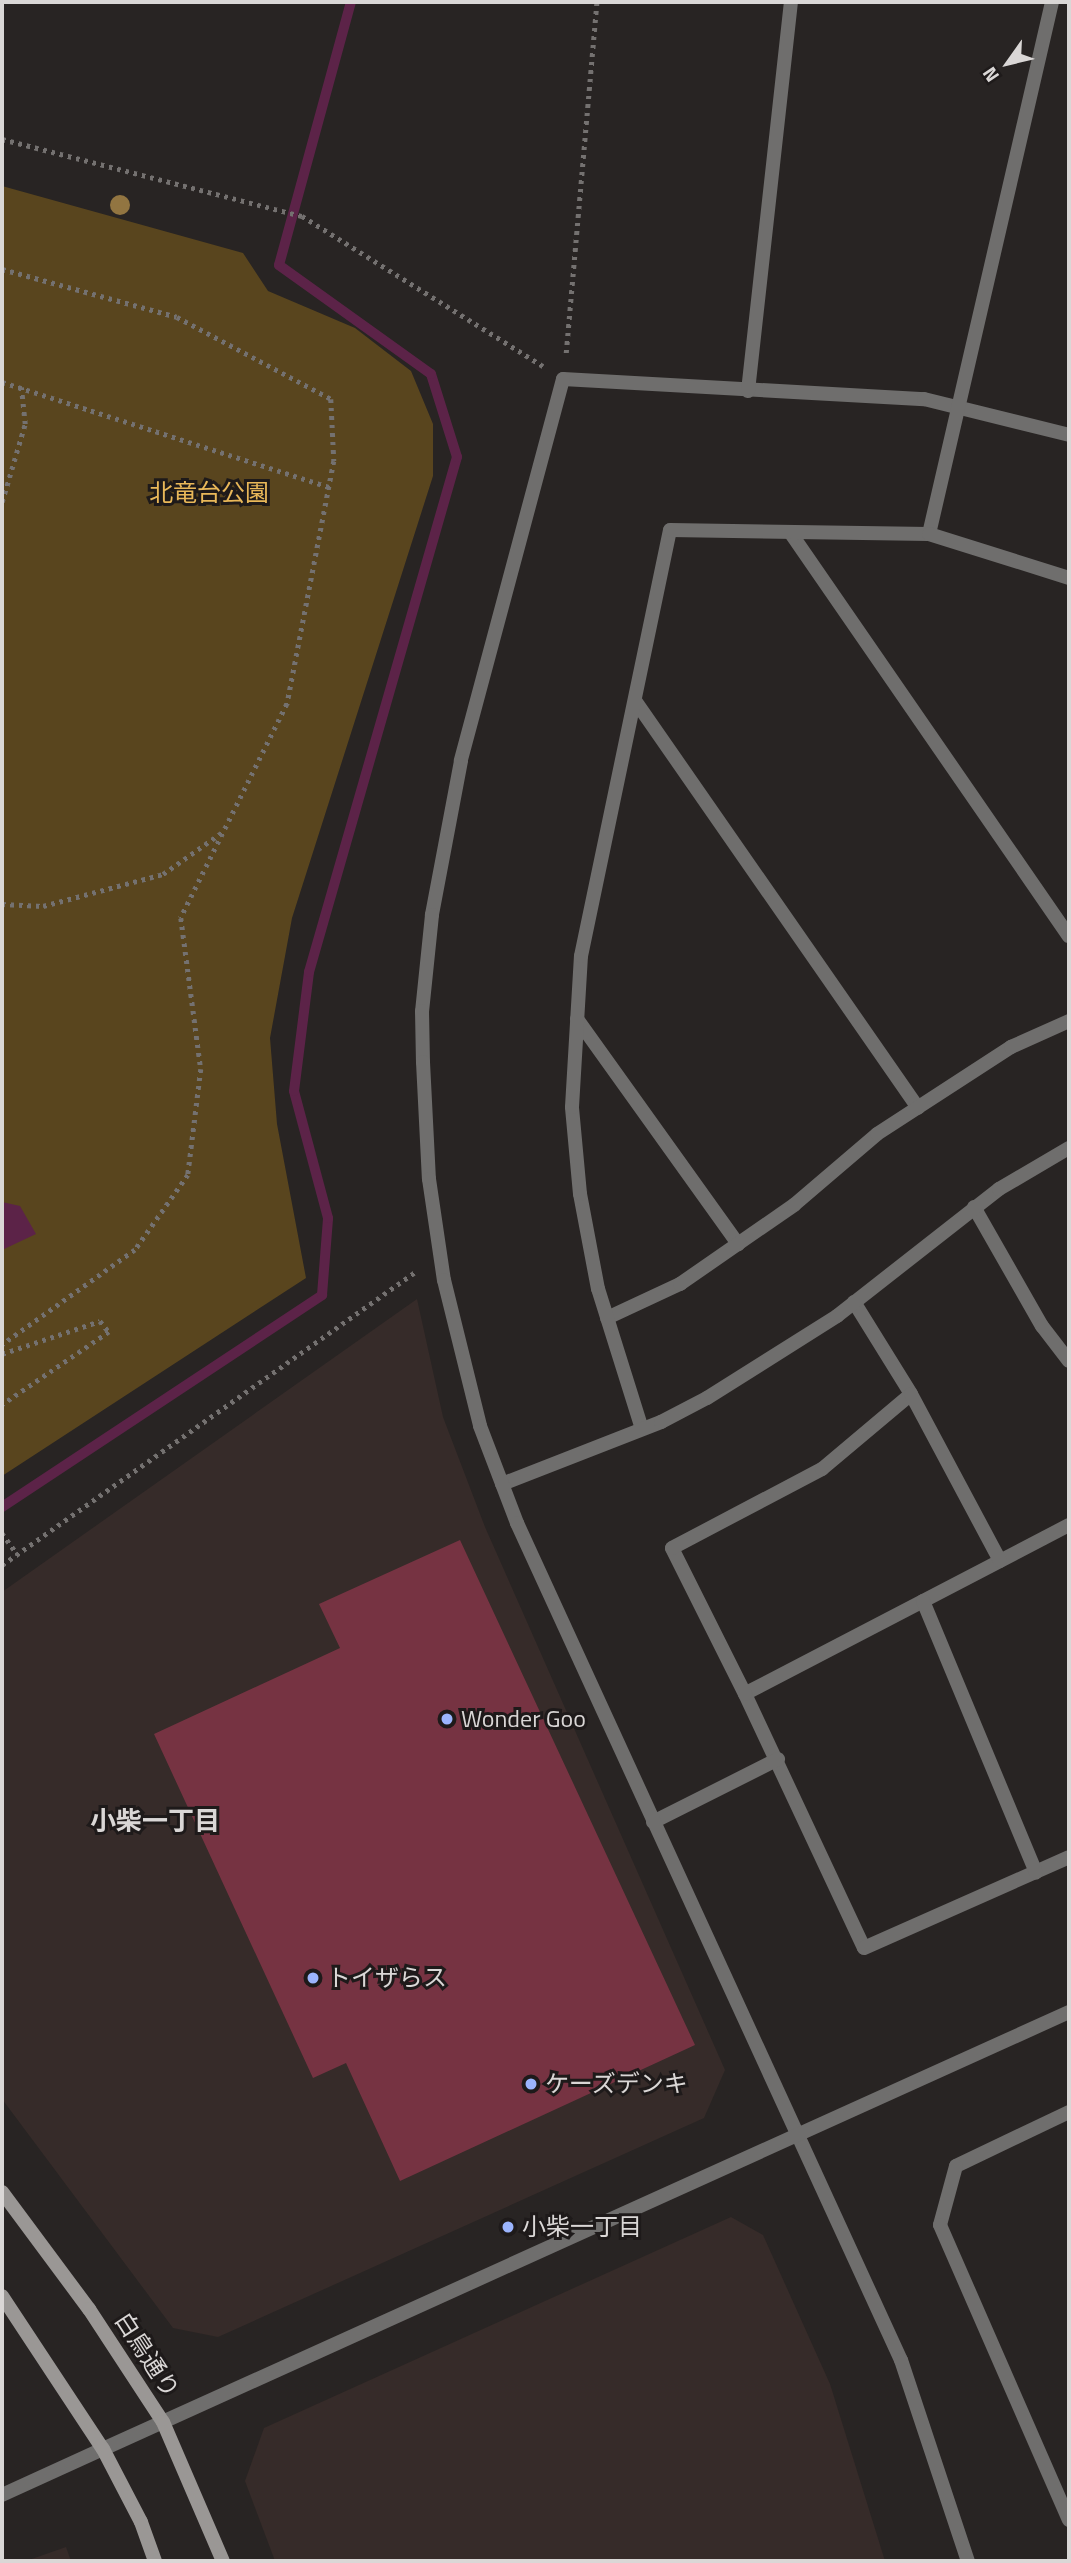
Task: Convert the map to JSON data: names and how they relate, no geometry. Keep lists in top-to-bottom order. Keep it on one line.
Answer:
{"streets":{"main road":["白鳥通り"]},"districts":["小柴一丁目"],"parks":["北竜台公園"],"places":["Wonder Goo","トイザらス","ケーズデンキ","小柴一丁目"],"north":"bottom left"}
